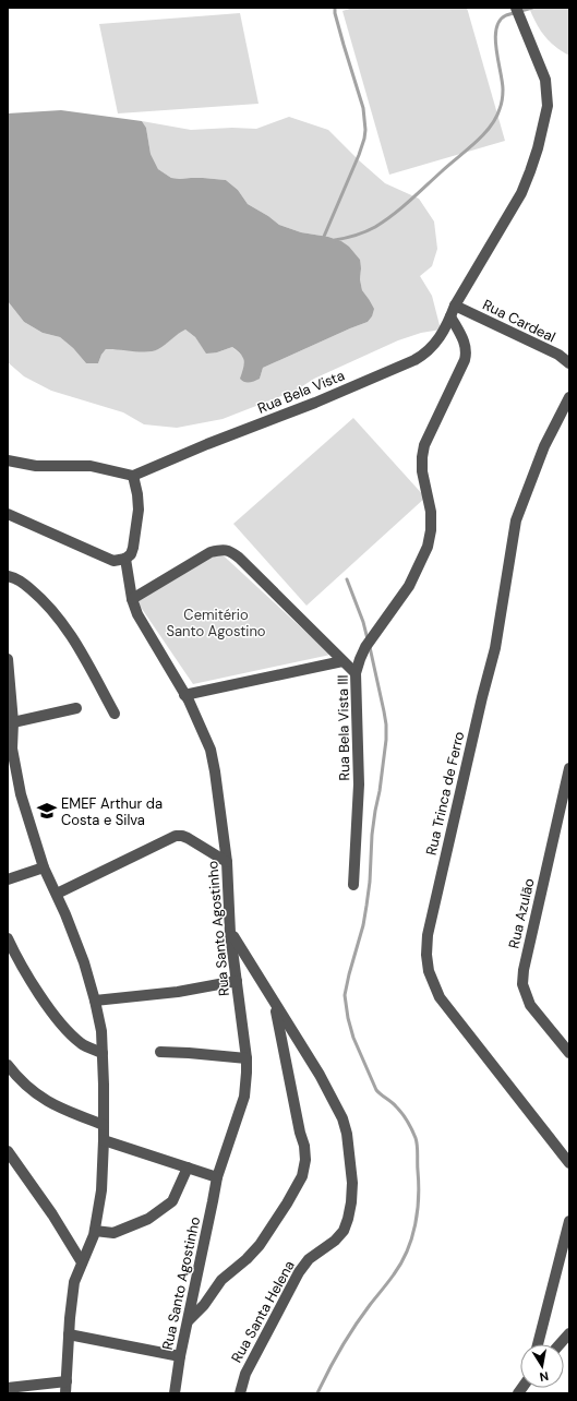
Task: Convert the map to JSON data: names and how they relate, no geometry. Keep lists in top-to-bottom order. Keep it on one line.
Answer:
{"streets":{"street":["Rua Cardeal","Rua Bela Vista","Rua Bela Vista III","Rua Trinca de Ferro","Rua Azulão","Rua Santo Agostinho","Rua Santa Helena"]},"crossings":[["Rua Cardeal","Rua Bela Vista"],["Rua Bela Vista","Rua Bela Vista III"],["Rua Santo Agostinho","Rua Santa Helena"]],"parks":["Cemitério Santo Agostino"],"places":{"school or university":["EMEF Arthur da Costa e Silva"]},"north":"bottom"}
